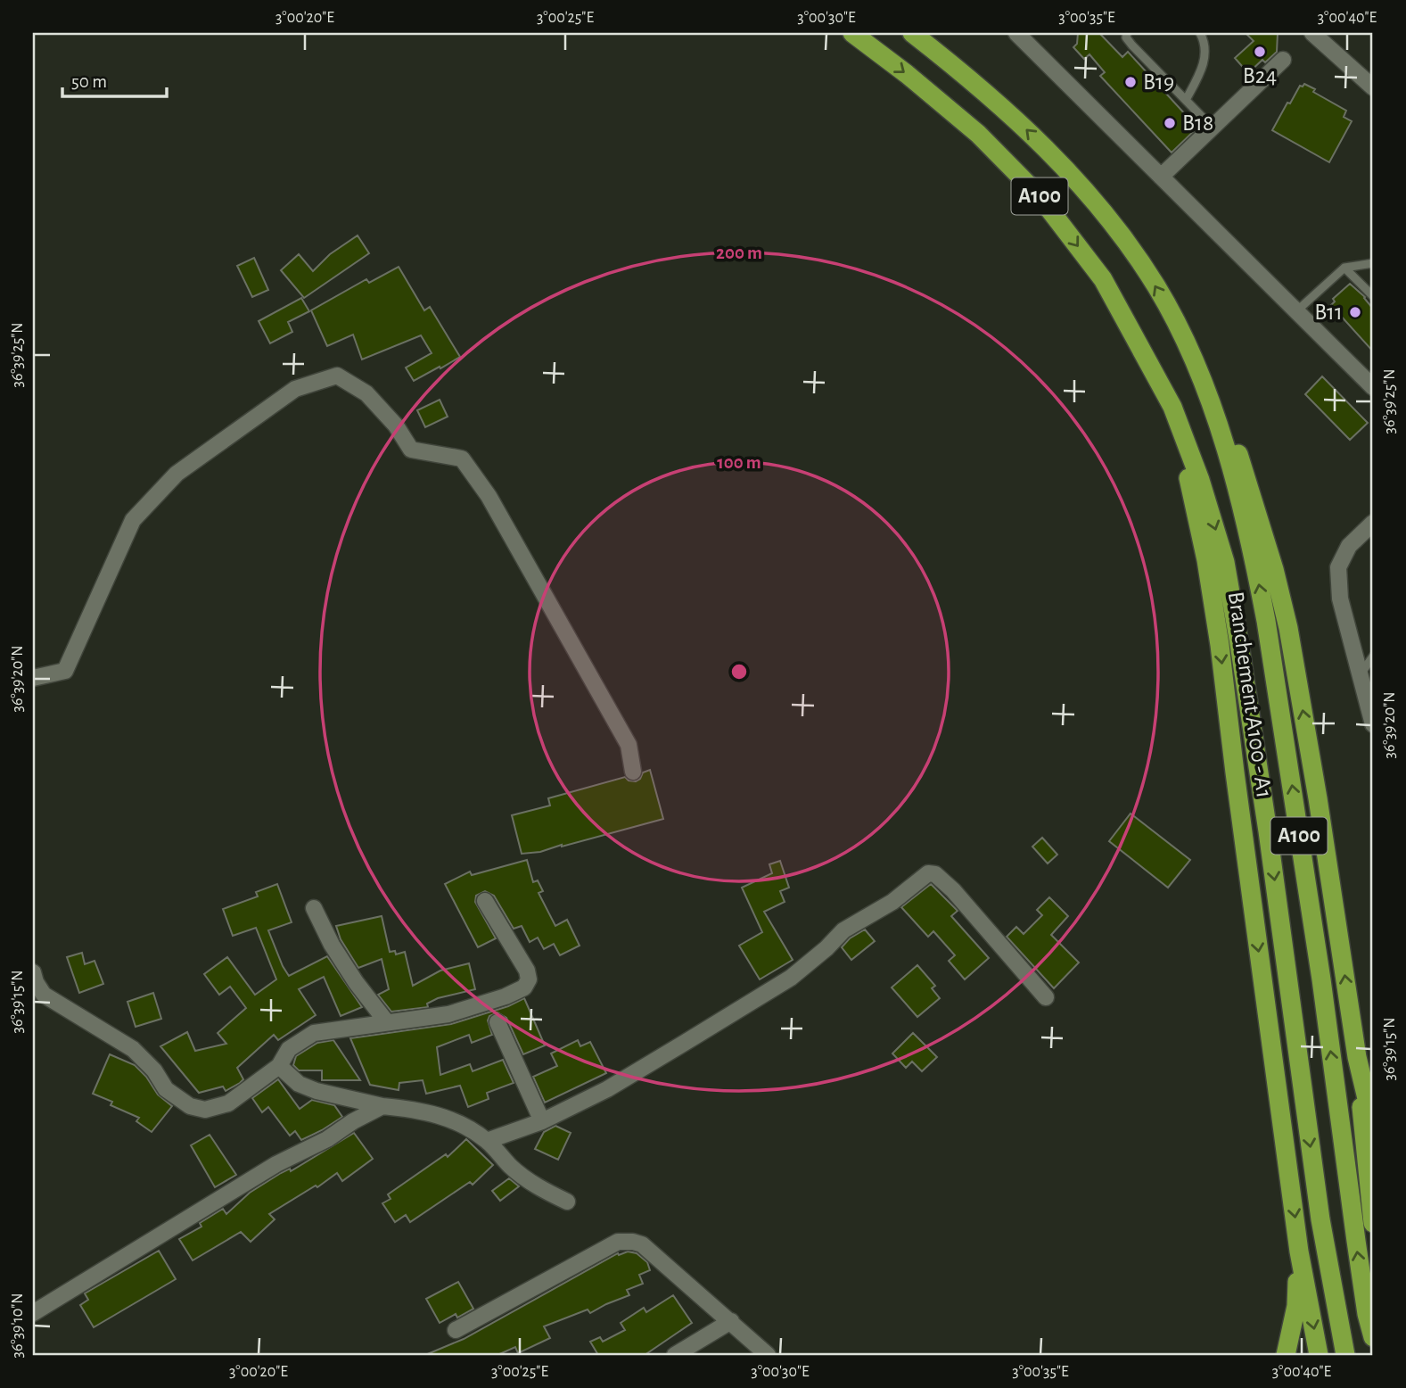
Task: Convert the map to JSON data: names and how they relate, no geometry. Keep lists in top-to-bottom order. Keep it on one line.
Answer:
{"streets":{"highway":["A100","Branchement A100 - A1"]},"crossings":[["A100","Branchement A100 - A1"]],"places":["B24","B19","B18","B11"],"scale_bar":"50 m","coordinates":["3°00'20\"E","3°00'25\"E","3°00'30\"E","3°00'35\"E","3°00'40\"E","36°39'25\"N","36°39'20\"N","36°39'15\"N","36°39'10\"N"],"rings":["200 m","100 m"]}
